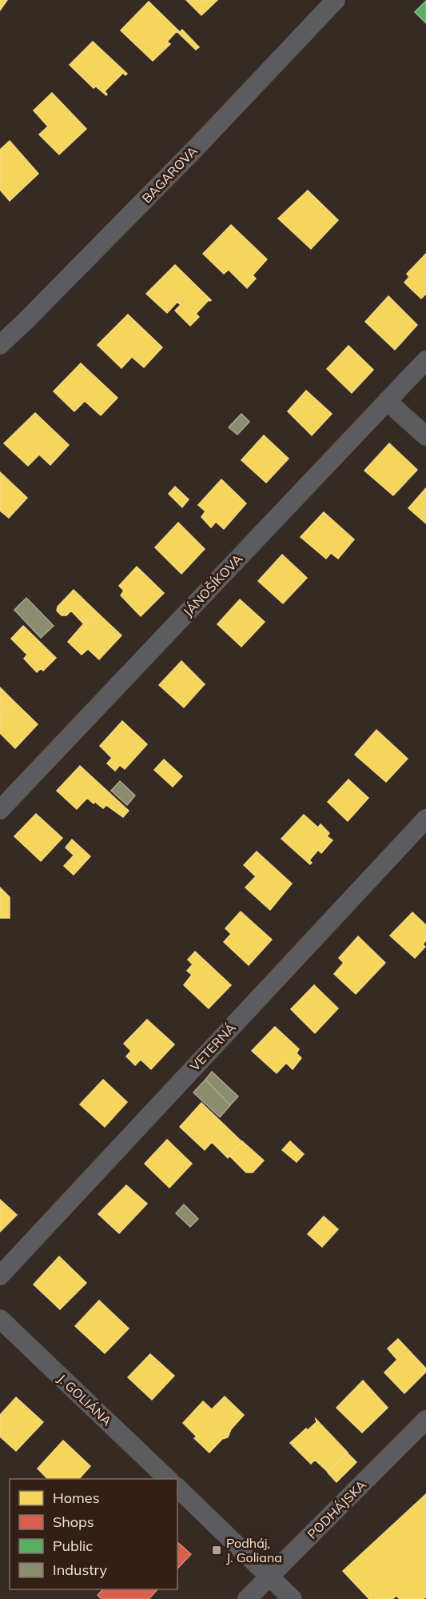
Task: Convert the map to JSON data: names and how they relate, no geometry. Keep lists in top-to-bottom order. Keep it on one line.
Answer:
{"streets":{"street":["BAGAROVA","JÁNOŠÍKOVA","VETERNÁ","J. GOLIÁNA","PODHÁJSKA"]},"places":{"transit":["Podháj, J. Goliana"]},"legend":["Homes","Shops","Public","Industry"]}
